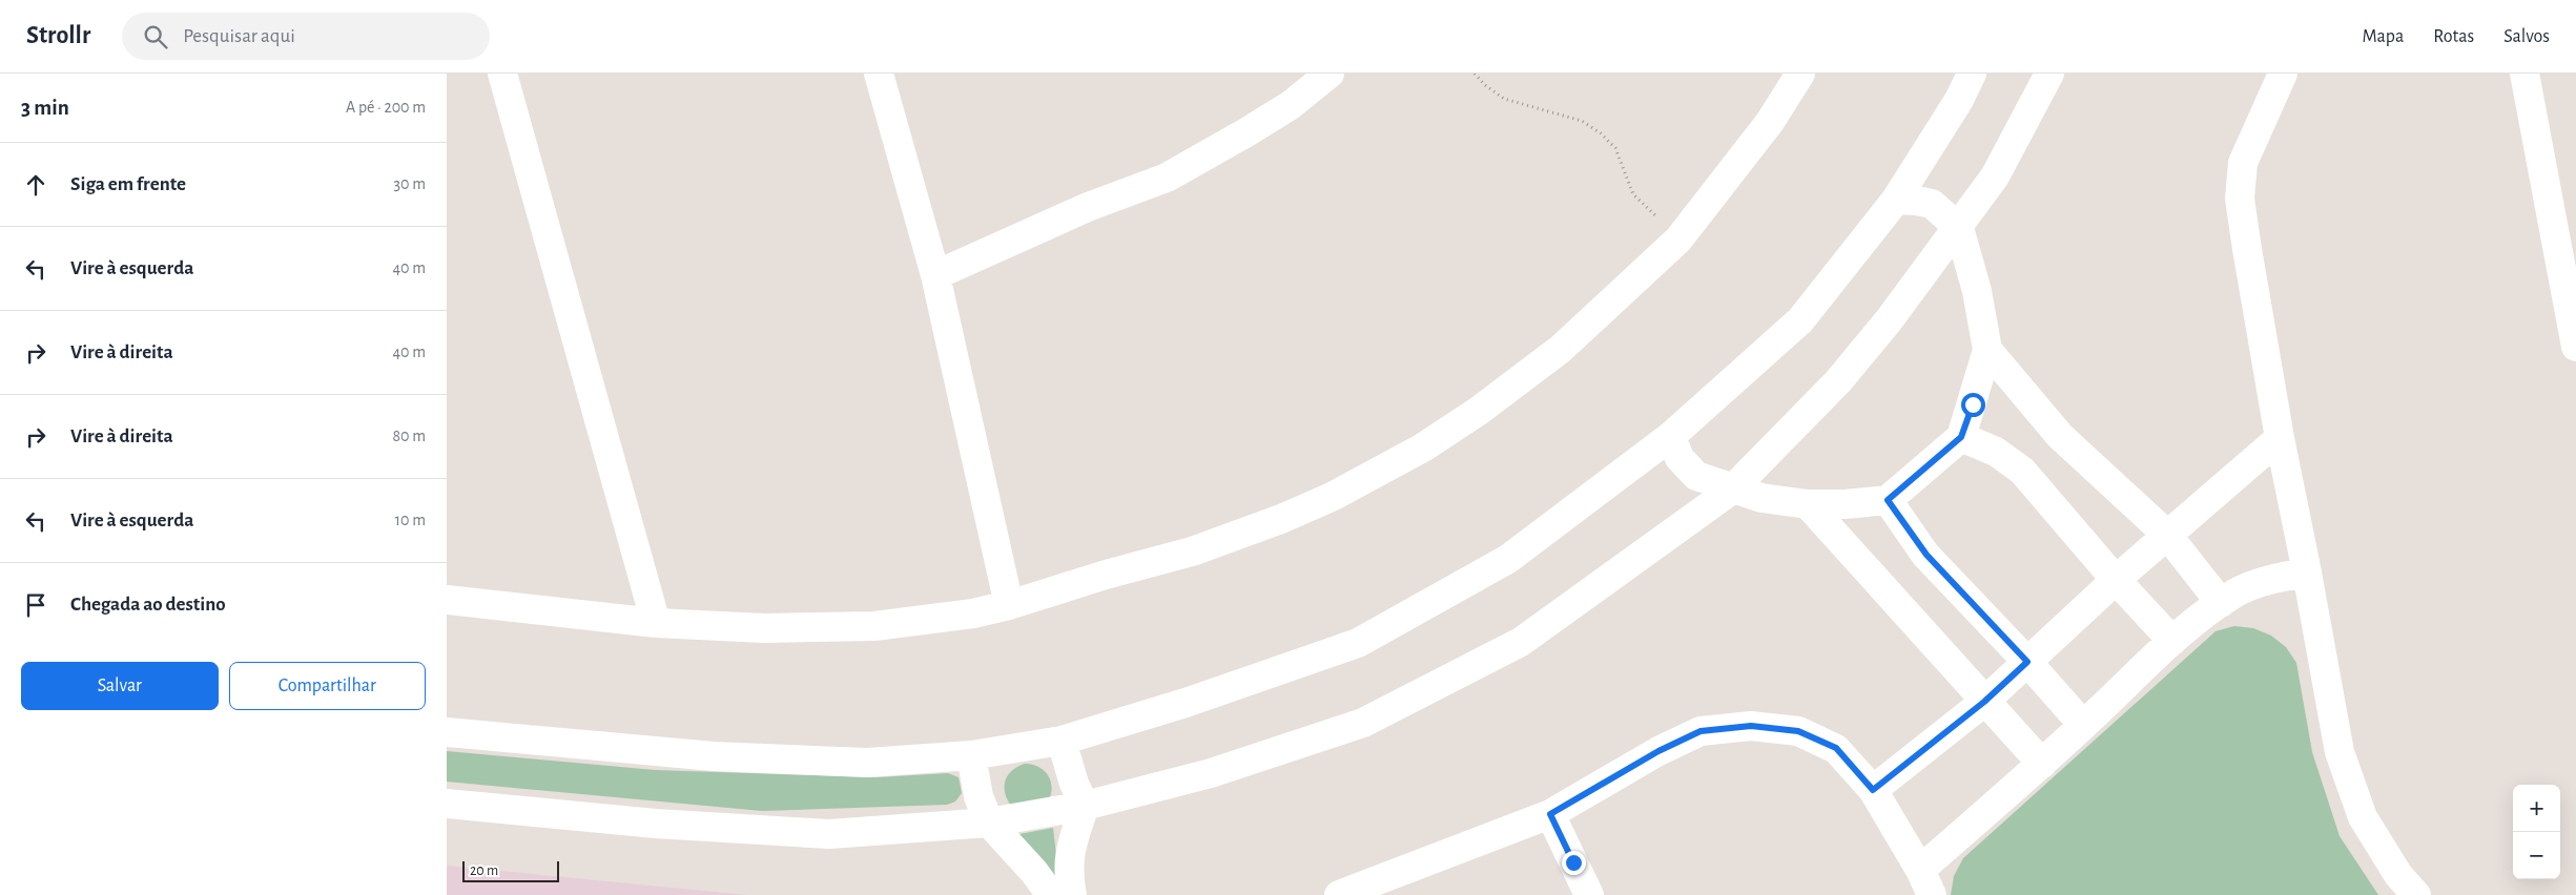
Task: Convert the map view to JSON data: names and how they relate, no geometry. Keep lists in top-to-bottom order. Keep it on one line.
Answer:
{"scale_bar":"20 m","page":{"header":"Strollr","search":"Pesquisar aqui","nav":["Mapa","Rotas","Salvos"],"heading":["3 min","A pé · 200 m"],"list":[["Siga em frente","30 m"],["Vire à esquerda","40 m"],["Vire à direita","40 m"],["Vire à direita","80 m"],["Vire à esquerda","10 m"],"Chegada ao destino"],"buttons":["Salvar","Compartilhar"],"map_buttons":["+","−"],"scale":"20 m"}}
